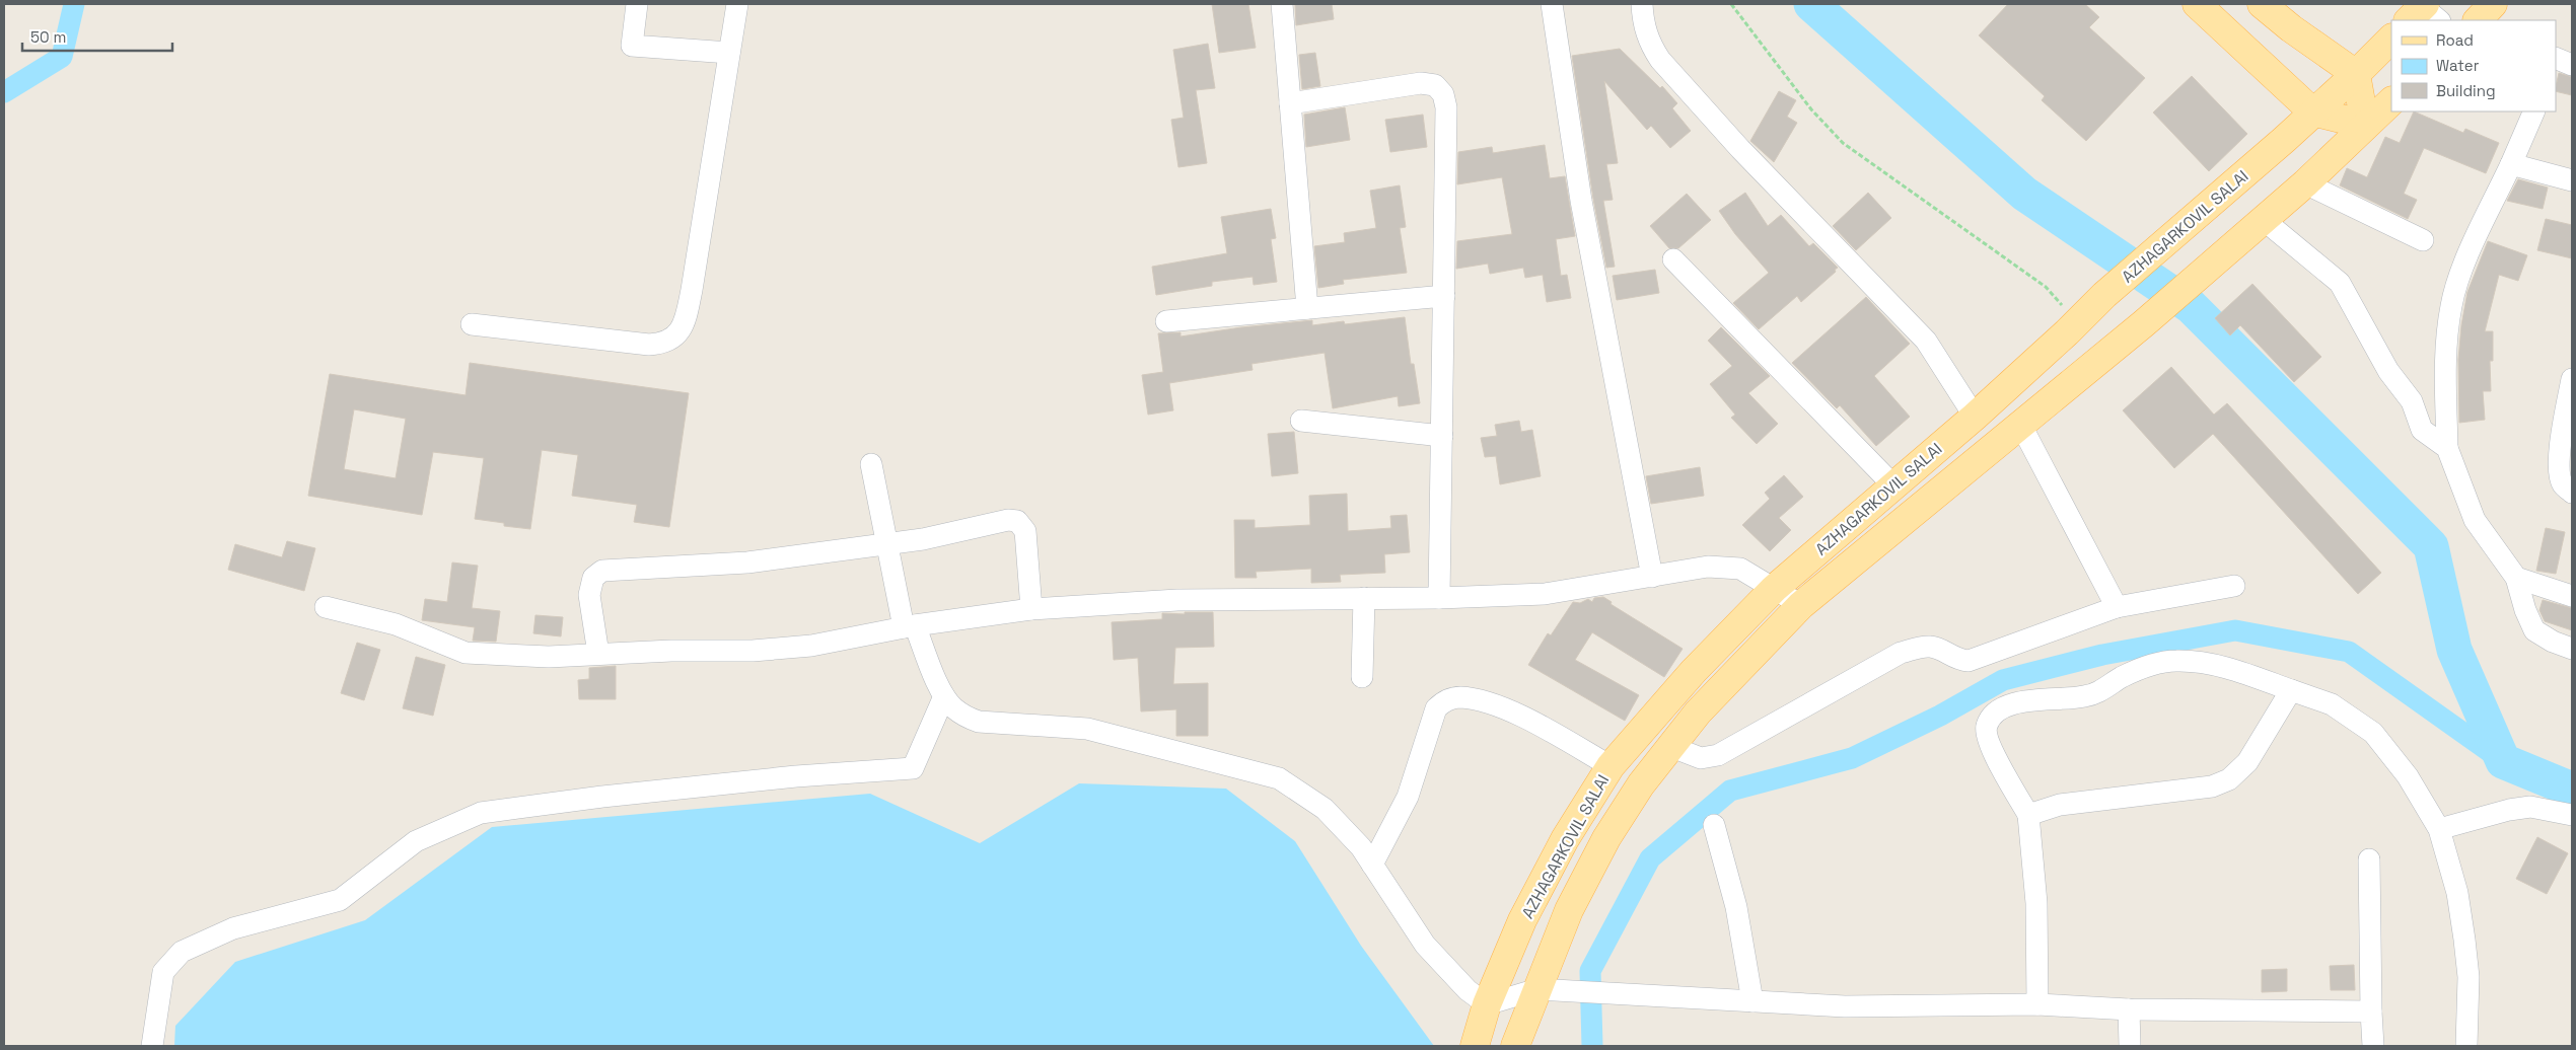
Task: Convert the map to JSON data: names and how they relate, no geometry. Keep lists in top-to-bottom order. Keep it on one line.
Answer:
{"streets":{"main road":["AZHAGARKOVIL SALAI"]},"legend":["Road","Water","Building"],"scale_bar":"50 m"}
